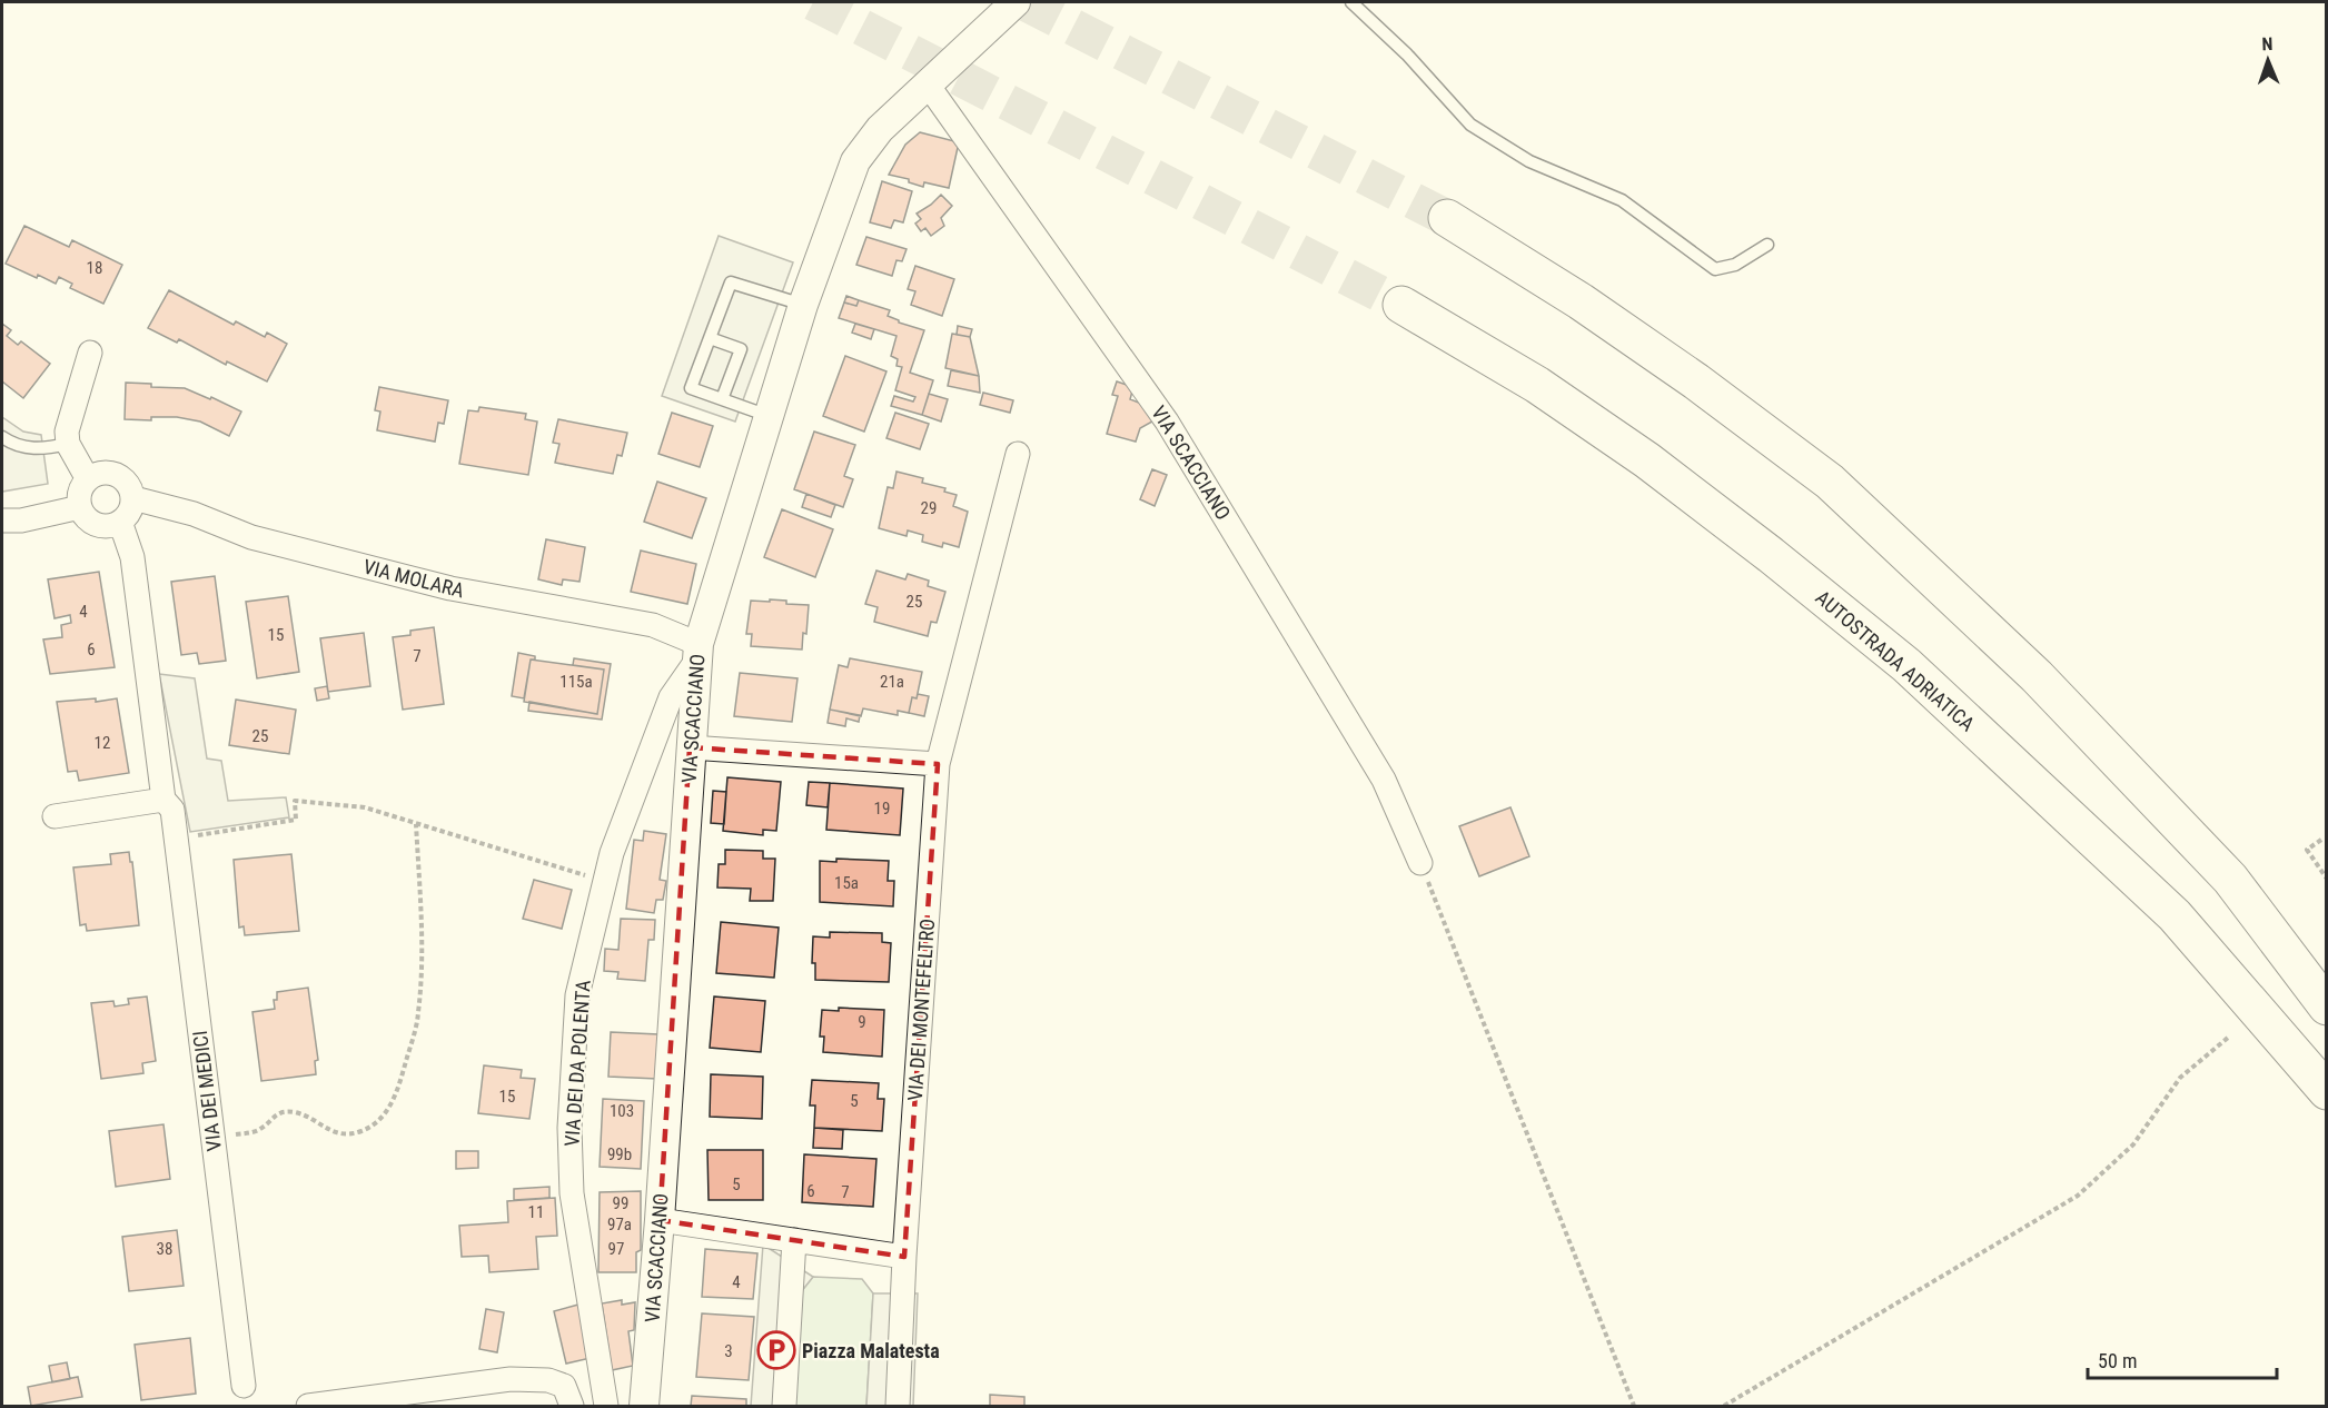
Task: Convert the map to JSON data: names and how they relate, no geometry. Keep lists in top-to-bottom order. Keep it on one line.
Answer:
{"streets":{"highway":["AUTOSTRADA ADRIATICA"],"street":["VIA SCACCIANO","VIA MOLARA","VIA DEI MONTEFELTRO","VIA DEI DA POLENTA","VIA DEI MEDICI"]},"crossings":[["VIA SCACCIANO","VIA MOLARA"],["VIA SCACCIANO","VIA DEI DA POLENTA"],["VIA MOLARA","VIA DEI DA POLENTA"],["VIA MOLARA","VIA DEI MEDICI"]],"places":{"parking":["Piazza Malatesta"]},"house_numbers":["18","29","25","4","15","6","7","115a","21a","25","12","19","15a","9","15","5","103","99b","5","6","7","99","11","97a","38","97","4","3"],"scale_bar":"50 m","north":"top"}
